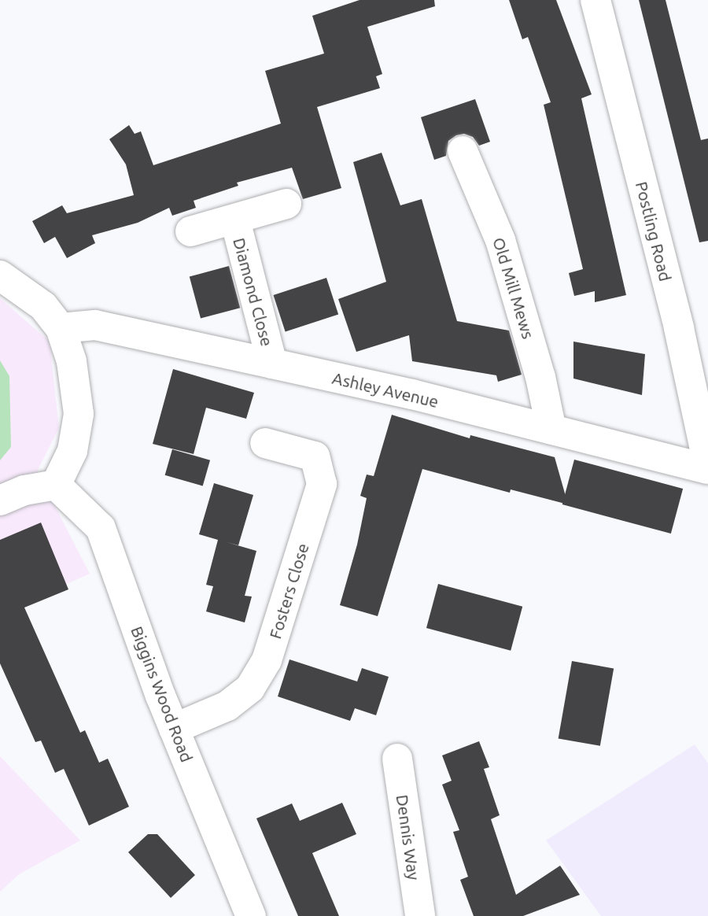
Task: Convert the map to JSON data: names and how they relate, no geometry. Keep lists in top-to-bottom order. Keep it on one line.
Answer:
{"streets":{"street":["Postling Road","Old Mill Mews","Diamond Close","Ashley Avenue","Fosters Close","Biggins Wood Road","Dennis Way"]},"crossings":[["Old Mill Mews","Ashley Avenue"],["Diamond Close","Ashley Avenue"],["Fosters Close","Biggins Wood Road"]]}
